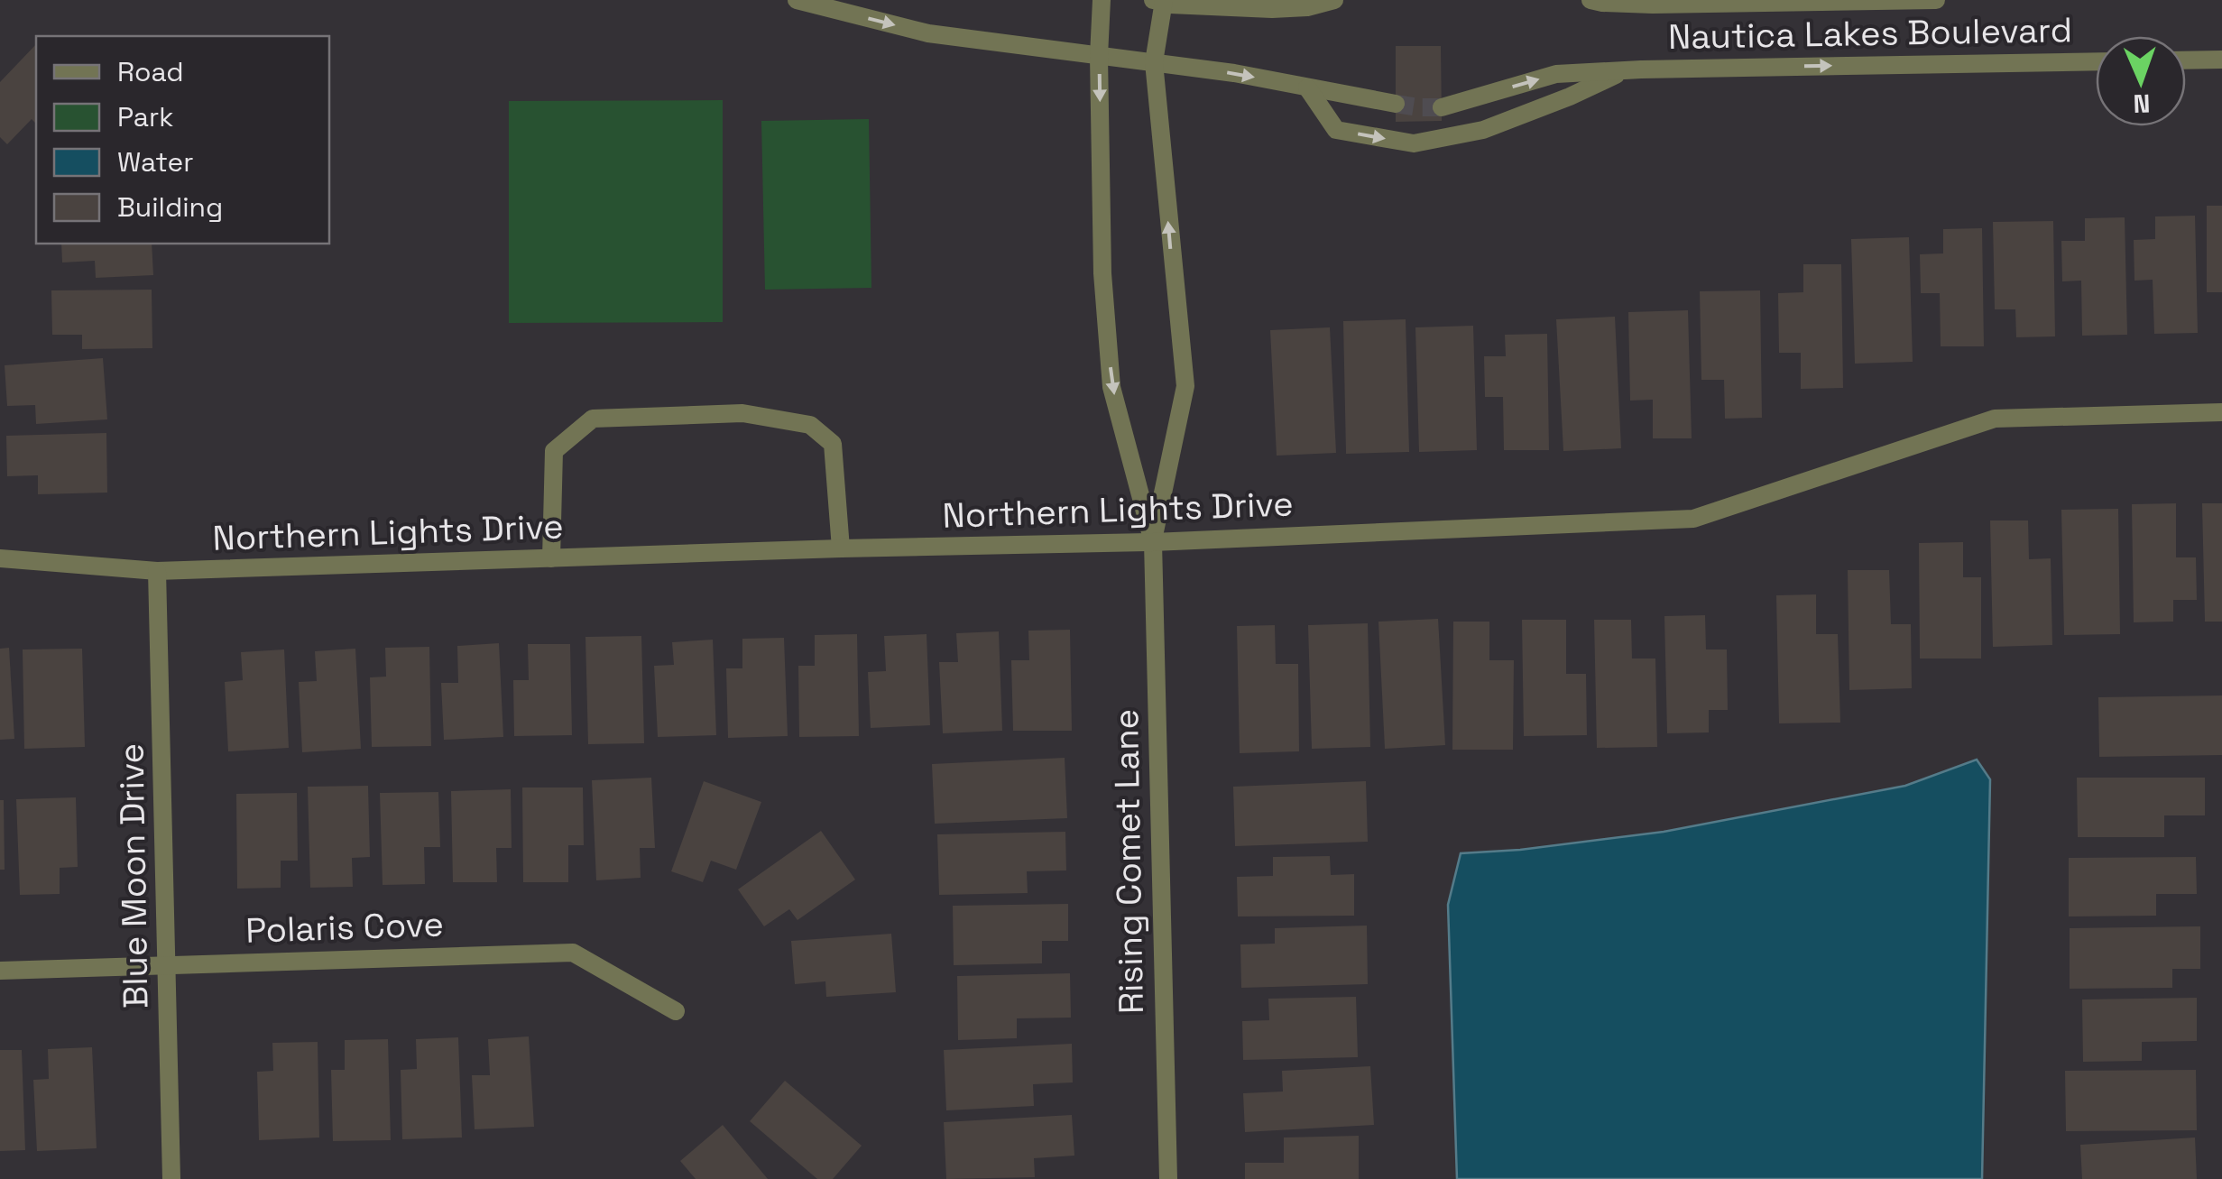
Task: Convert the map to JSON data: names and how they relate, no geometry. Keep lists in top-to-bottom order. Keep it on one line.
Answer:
{"streets":{"street":["Nautica Lakes Boulevard","Northern Lights Drive","Rising Comet Lane","Blue Moon Drive","Polaris Cove"]},"crossings":[["Northern Lights Drive","Rising Comet Lane"],["Northern Lights Drive","Blue Moon Drive"],["Blue Moon Drive","Polaris Cove"]],"legend":["Road","Park","Water","Building"],"north":"bottom"}
